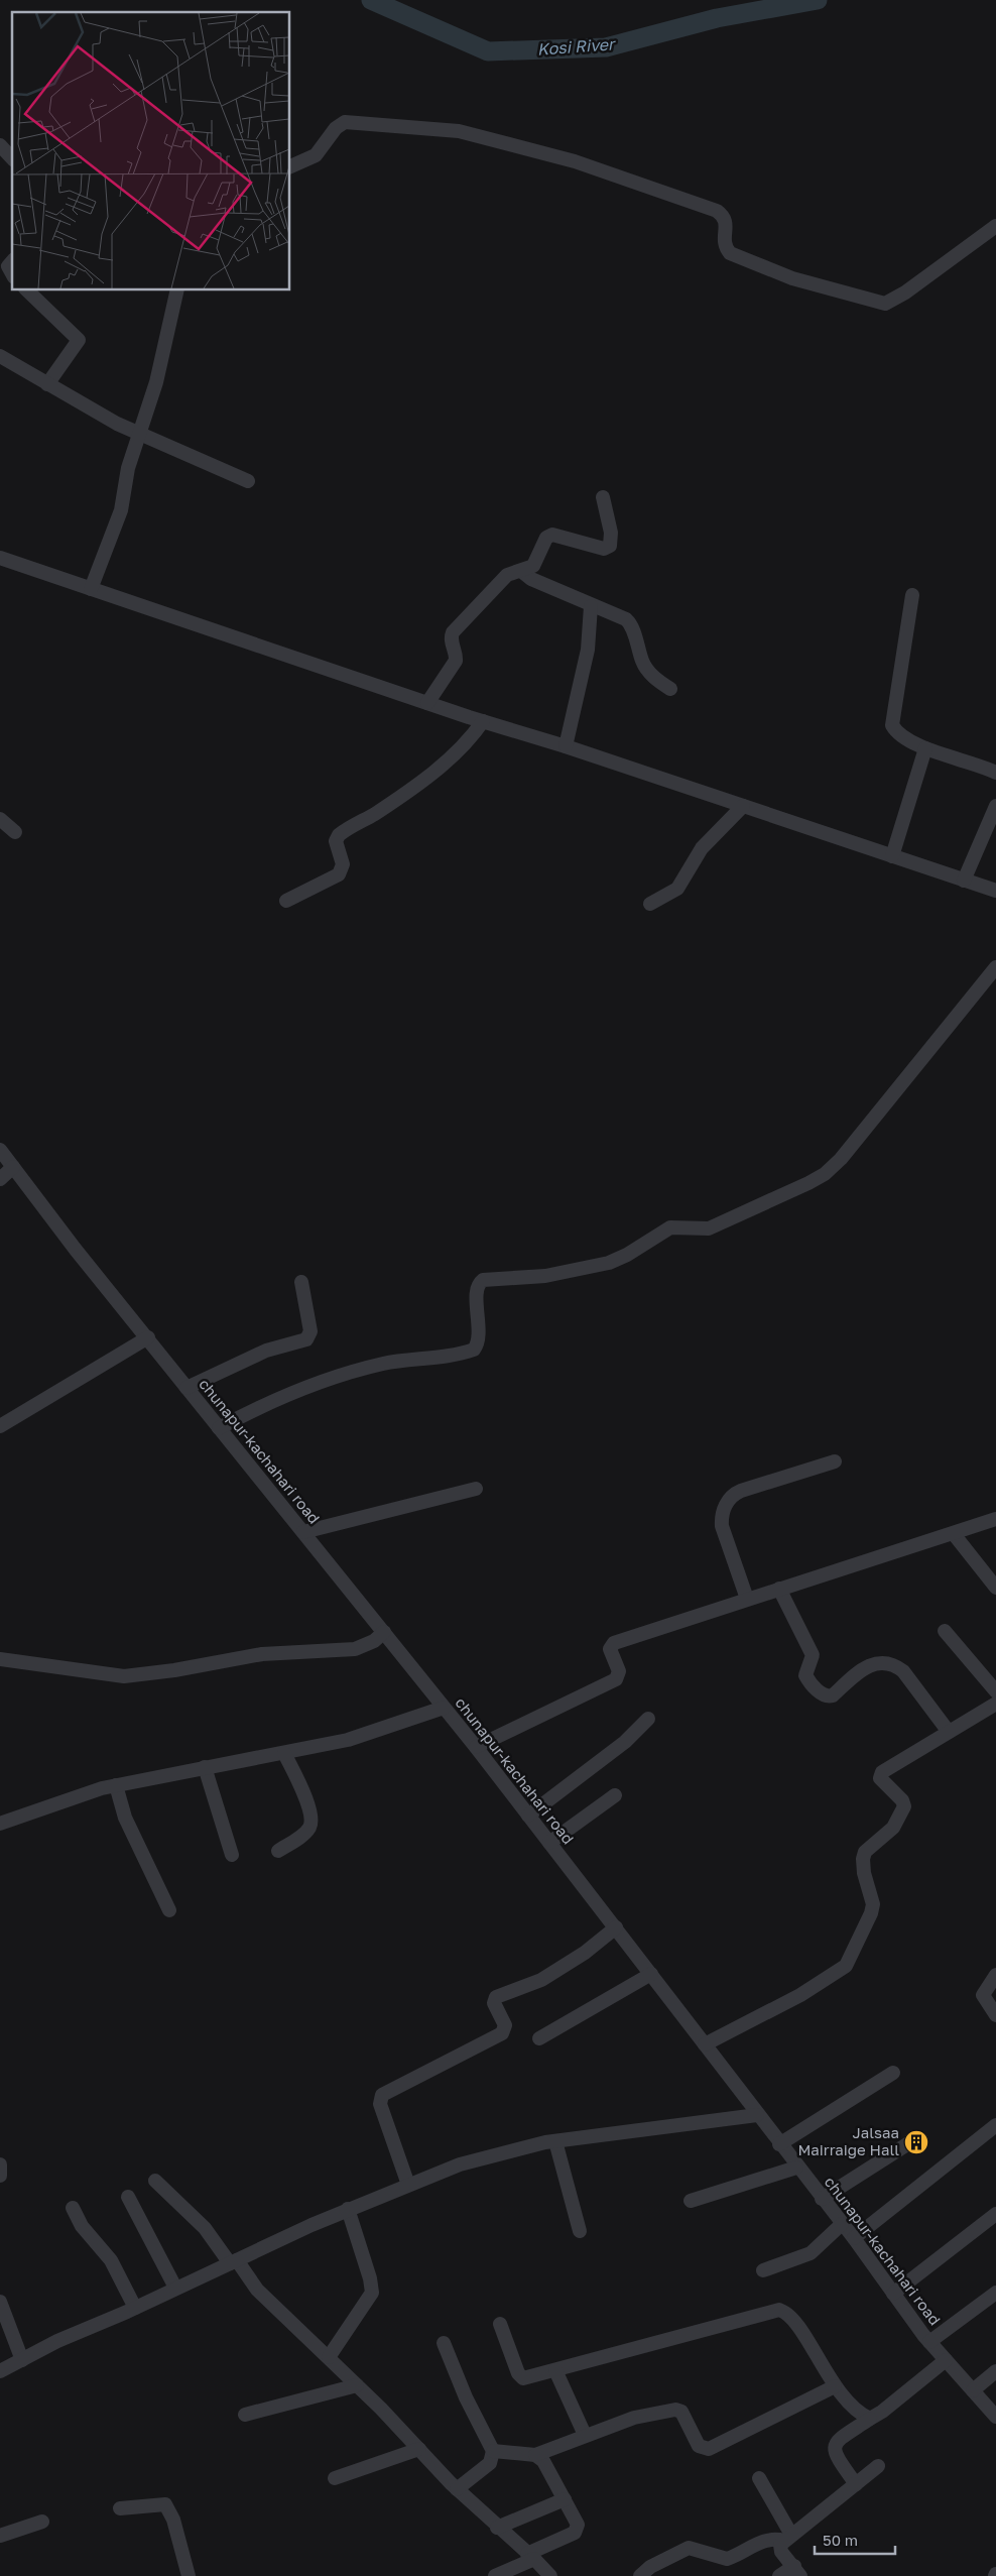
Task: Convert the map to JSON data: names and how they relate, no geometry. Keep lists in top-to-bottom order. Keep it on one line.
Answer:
{"streets":{"street":["chunapur-kachahari road"]},"water":["Kosi River"],"places":{"building":["Jalsaa Mairraige Hall"]},"scale_bar":"50 m"}
